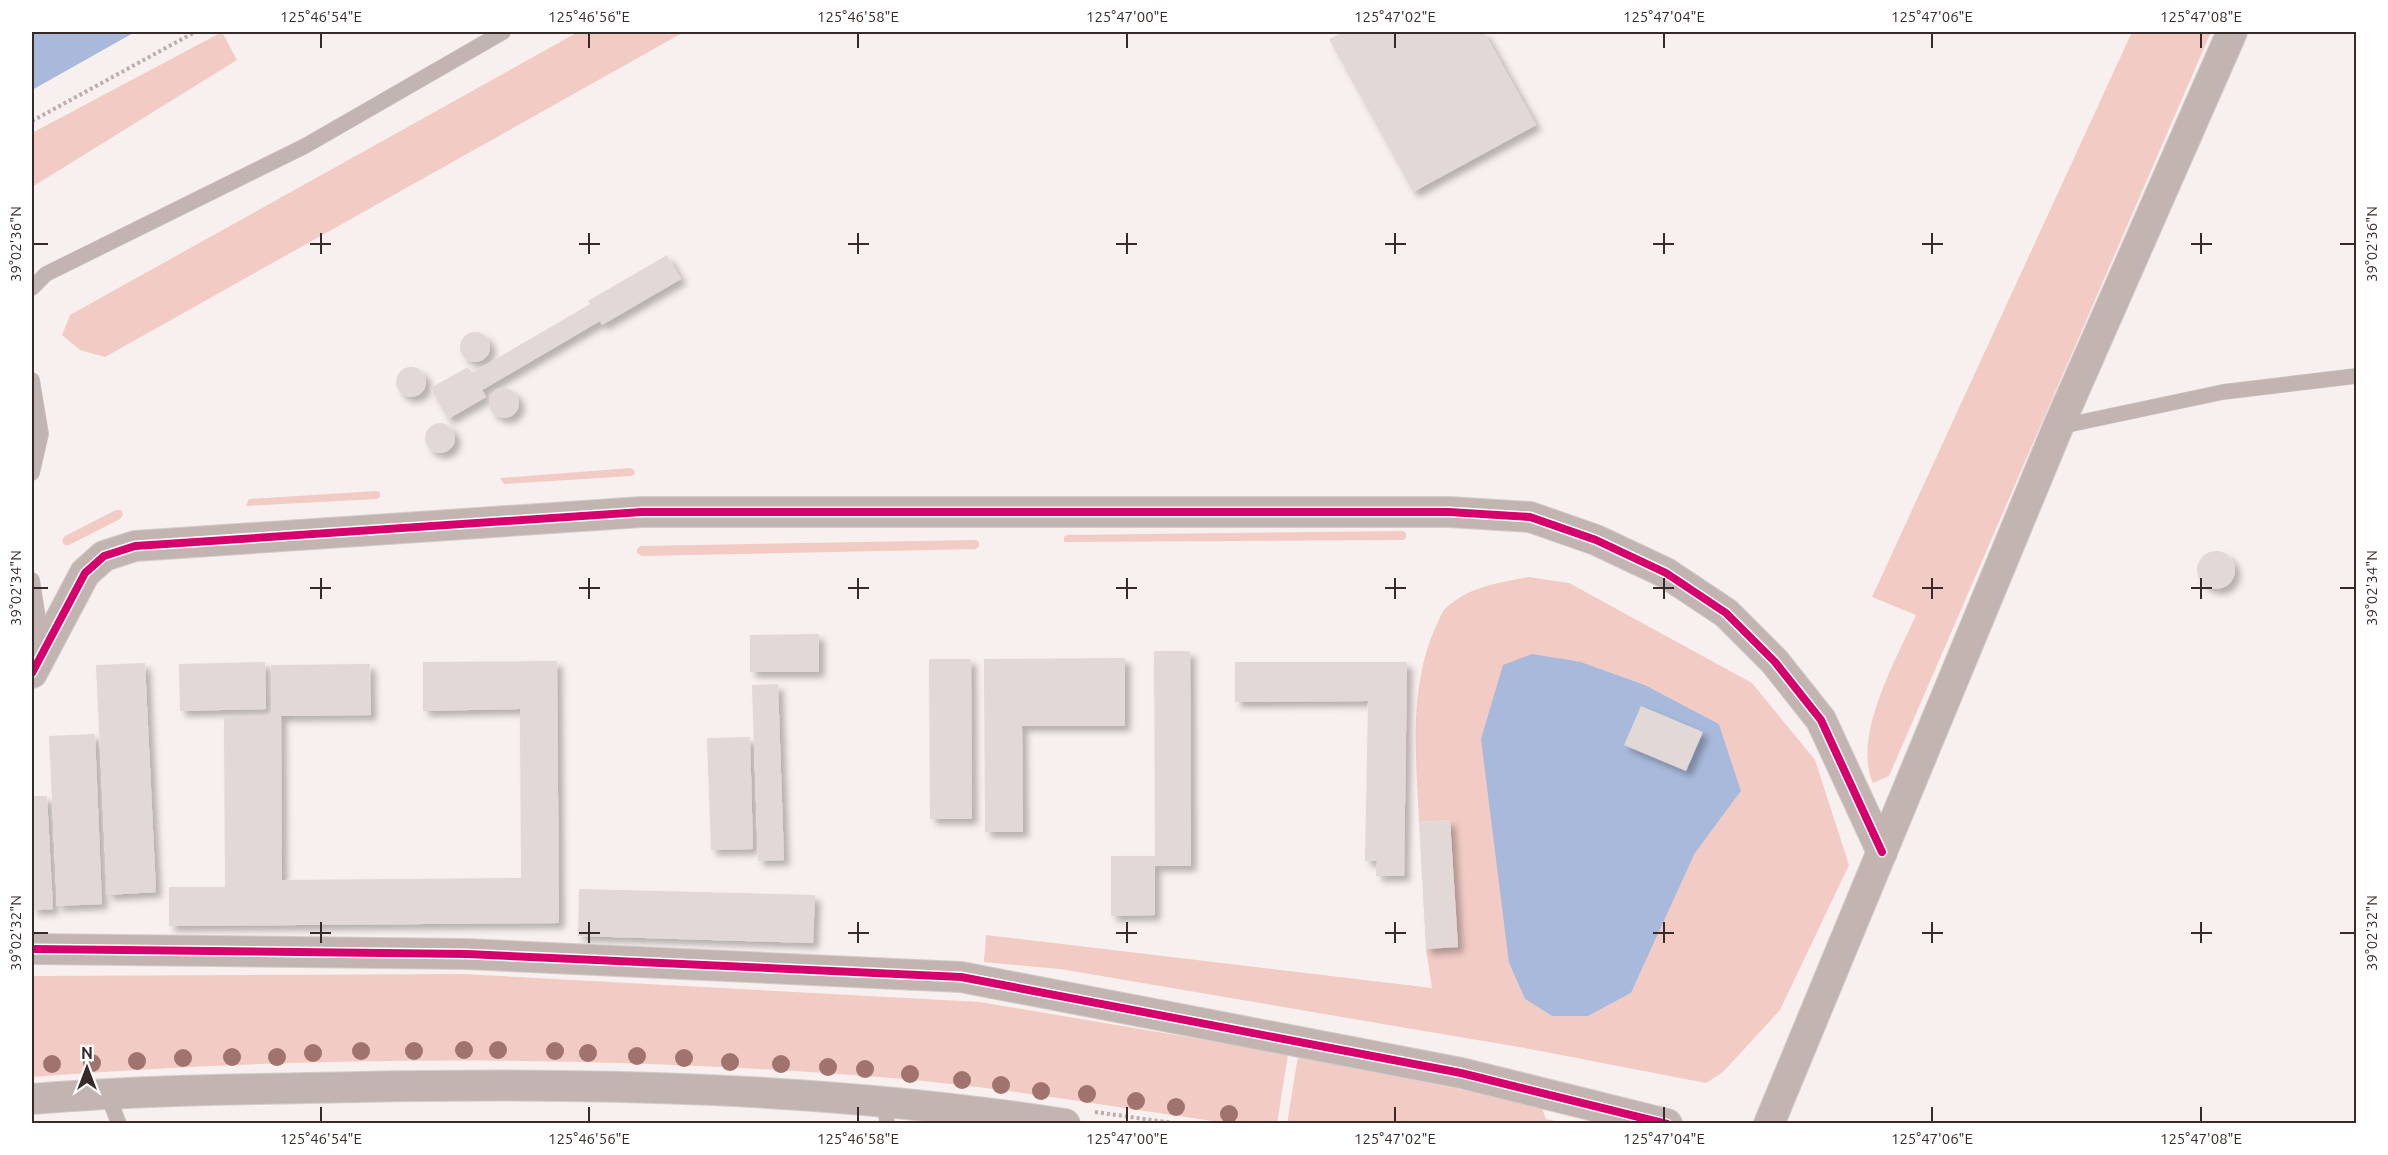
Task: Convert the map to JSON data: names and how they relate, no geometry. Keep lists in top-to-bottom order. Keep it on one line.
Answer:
{"north":"top","coordinates":["125°46'54\"E","125°46'56\"E","125°46'58\"E","125°47'00\"E","125°47'02\"E","125°47'04\"E","125°47'06\"E","125°47'08\"E","39°02'36\"N","39°02'34\"N","39°02'32\"N"]}
